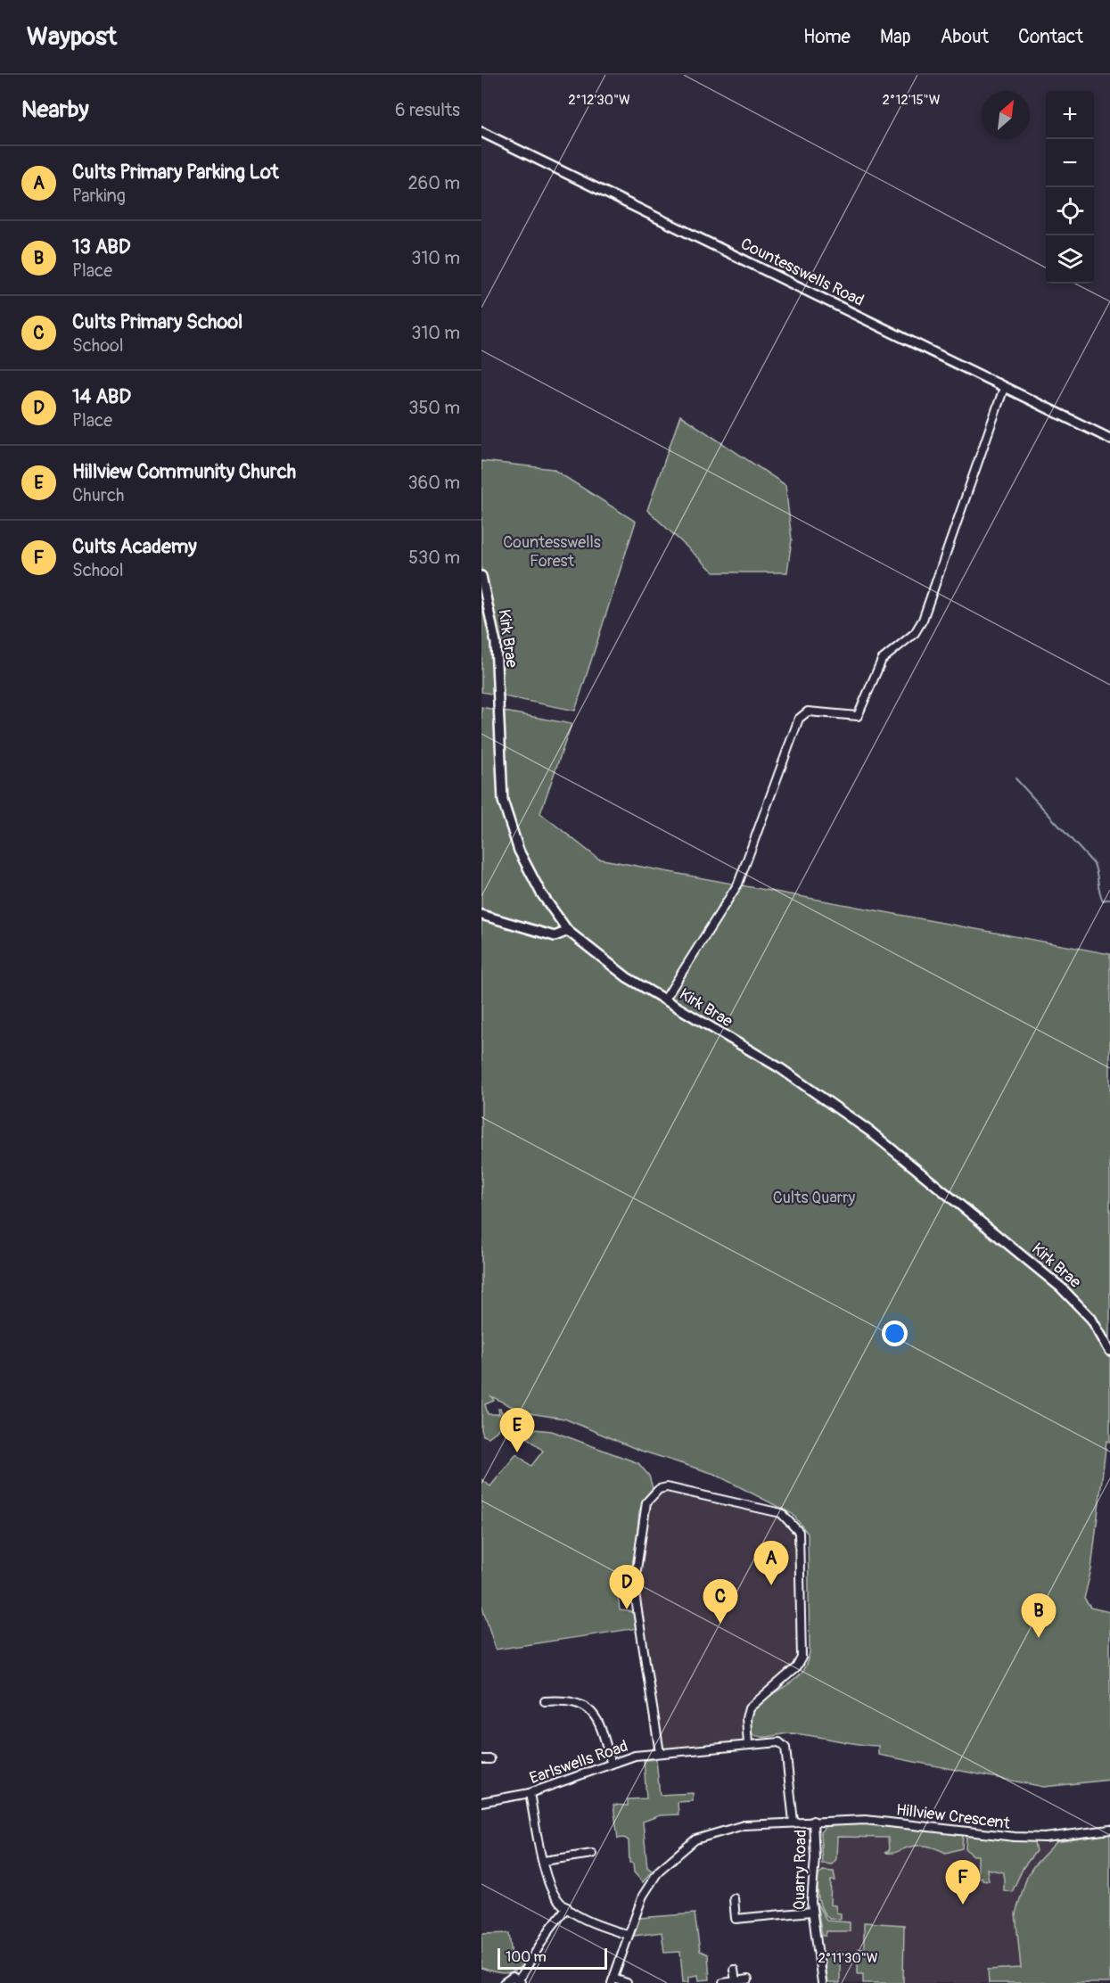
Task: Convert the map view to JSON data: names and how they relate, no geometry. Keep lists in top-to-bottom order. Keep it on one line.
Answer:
{"streets":{"street":["Countesswells Road","Kirk Brae","Earlswells Road","Hillview Crescent","Quarry Road"]},"crossings":[["Earlswells Road","Hillview Crescent"],["Hillview Crescent","Quarry Road"]],"parks":["Countesswells Forest","Cults Quarry"],"scale_bar":"100 m","north":"top right","page":{"header":"Waypost","nav":["Home","Map","About","Contact"],"heading":["Nearby","6 results"],"map_buttons":["+","−"],"list":[{"mark":"A","name":"Cults Primary Parking Lot","note":"Parking","value":"260 m"},{"mark":"B","name":"13 ABD","note":"Place","value":"310 m"},{"mark":"C","name":"Cults Primary School","note":"School","value":"310 m"},{"mark":"D","name":"14 ABD","note":"Place","value":"350 m"},{"mark":"E","name":"Hillview Community Church","note":"Church","value":"360 m"},{"mark":"F","name":"Cults Academy","note":"School","value":"530 m"}],"pins":["E","A","D","C","B","F"],"scale":"100 m"},"coordinates":["2°12'30\"W","2°12'15\"W","2°11'30\"W"]}
